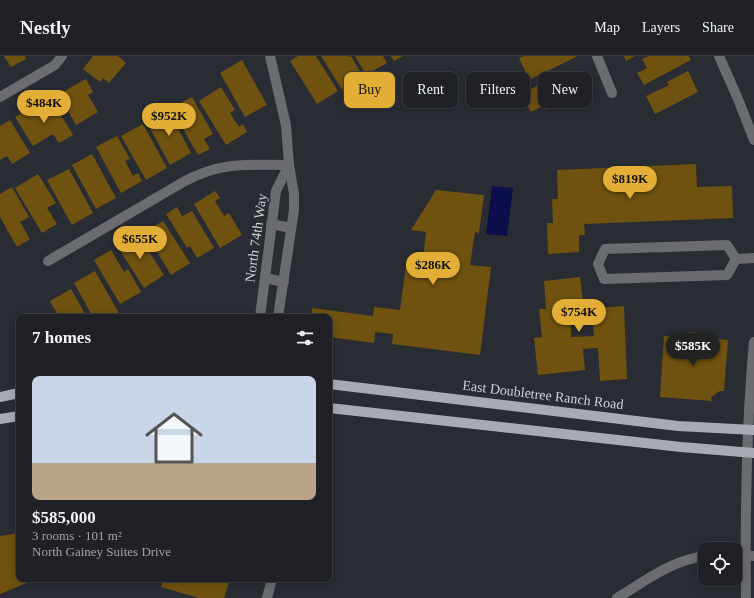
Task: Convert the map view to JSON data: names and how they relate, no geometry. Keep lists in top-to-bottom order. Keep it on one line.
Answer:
{"streets":{"main road":["East Doubletree Ranch Road"],"street":["North 74th Way"]},"page":{"header":"Nestly","nav":["Map","Layers","Share"],"chip":["Buy","Rent","Filters","New"],"price":["$484K","$952K","$819K","$655K","$286K","$754K","$585K"],"heading":"7 homes","list":[{"name":"$585,000","note":"3 rooms · 101 m² · North Gainey Suites Drive"}]}}
